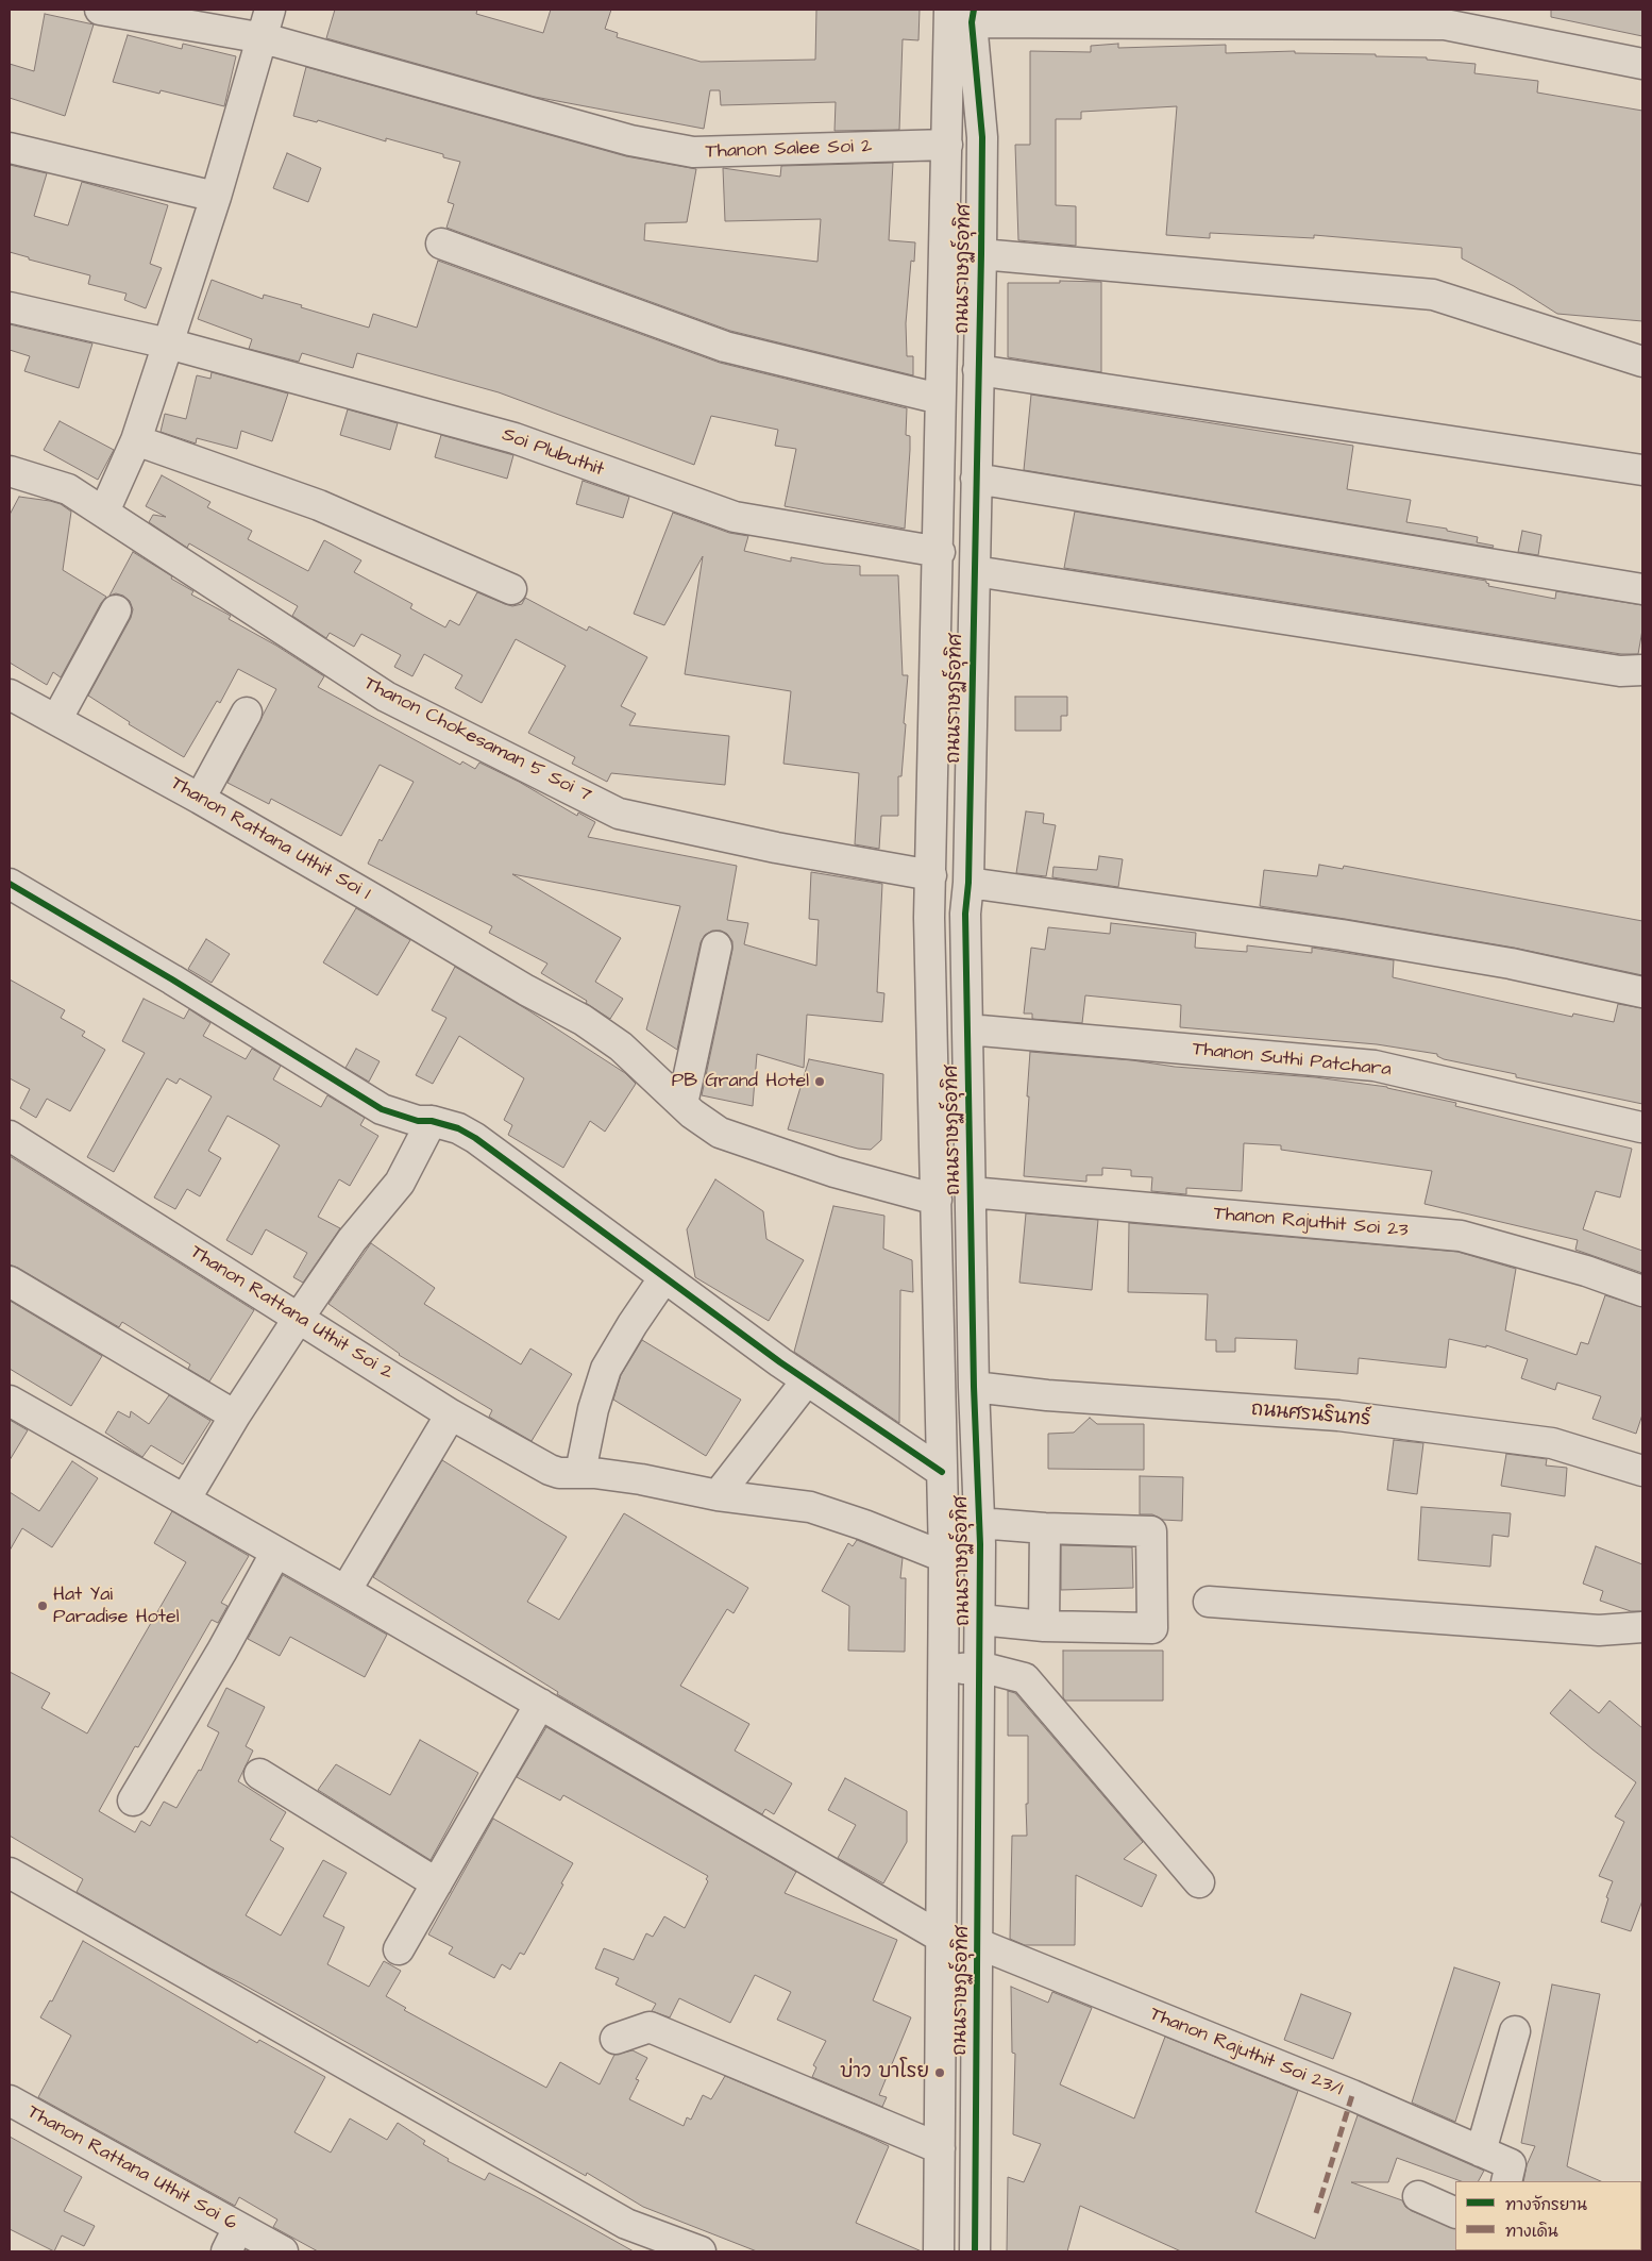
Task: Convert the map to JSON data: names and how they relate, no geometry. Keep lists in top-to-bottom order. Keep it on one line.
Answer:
{"streets":{"street":["Thanon Salee Soi 2","ถนนราษฏร์อุทิศ","Soi Plubuthit","Thanon Chokesaman 5 Soi 7","Thanon Rattana Uthit Soi 1","Thanon Suthi Patchara","Thanon Rajuthit Soi 23","Thanon Rattana Uthit Soi 2","ถนนศรนรินทร์","Thanon Rajuthit Soi 23/1","Thanon Rattana Uthit Soi 6"]},"crossings":[["Thanon Salee Soi 2","ถนนราษฏร์อุทิศ"],["ถนนราษฏร์อุทิศ","Soi Plubuthit"],["ถนนราษฏร์อุทิศ","Thanon Chokesaman 5 Soi 7"],["ถนนราษฏร์อุทิศ","Thanon Rattana Uthit Soi 1"],["ถนนราษฏร์อุทิศ","Thanon Suthi Patchara"],["ถนนราษฏร์อุทิศ","Thanon Rajuthit Soi 23"],["ถนนราษฏร์อุทิศ","Thanon Rattana Uthit Soi 2"],["ถนนราษฏร์อุทิศ","ถนนศรนรินทร์"],["ถนนราษฏร์อุทิศ","Thanon Rajuthit Soi 23/1"]],"places":["PB Grand Hotel","Hat Yai Paradise Hotel","บ่าว บาโรย"],"legend":["ทางจักรยาน","ทางเดิน"]}
